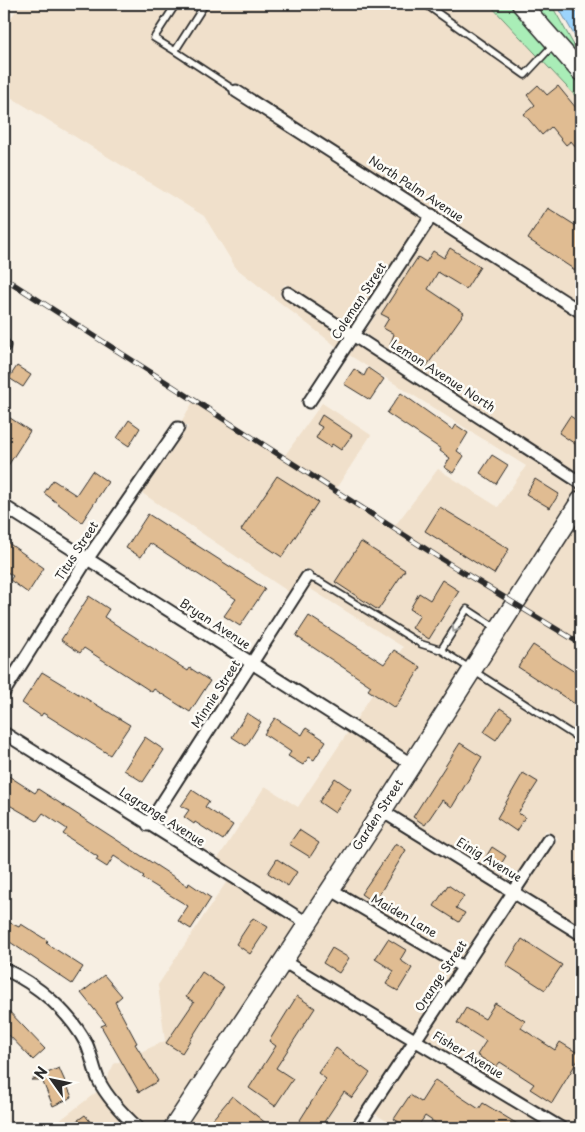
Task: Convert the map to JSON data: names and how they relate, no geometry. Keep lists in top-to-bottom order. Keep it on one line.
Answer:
{"streets":{"main road":["Garden Street"],"street":["North Palm Avenue","Coleman Street","Lemon Avenue North","Titus Street","Bryan Avenue","Minnie Street","Lagrange Avenue","Einig Avenue","Maiden Lane","Orange Street","Fisher Avenue"]},"crossings":[["North Palm Avenue","Coleman Street"],["Coleman Street","Lemon Avenue North"],["Titus Street","Bryan Avenue"],["Bryan Avenue","Minnie Street"],["Bryan Avenue","Garden Street"],["Minnie Street","Lagrange Avenue"],["Garden Street","Lagrange Avenue"],["Garden Street","Einig Avenue"],["Garden Street","Maiden Lane"],["Garden Street","Fisher Avenue"],["Einig Avenue","Orange Street"],["Maiden Lane","Orange Street"],["Orange Street","Fisher Avenue"]],"north":"top left"}
